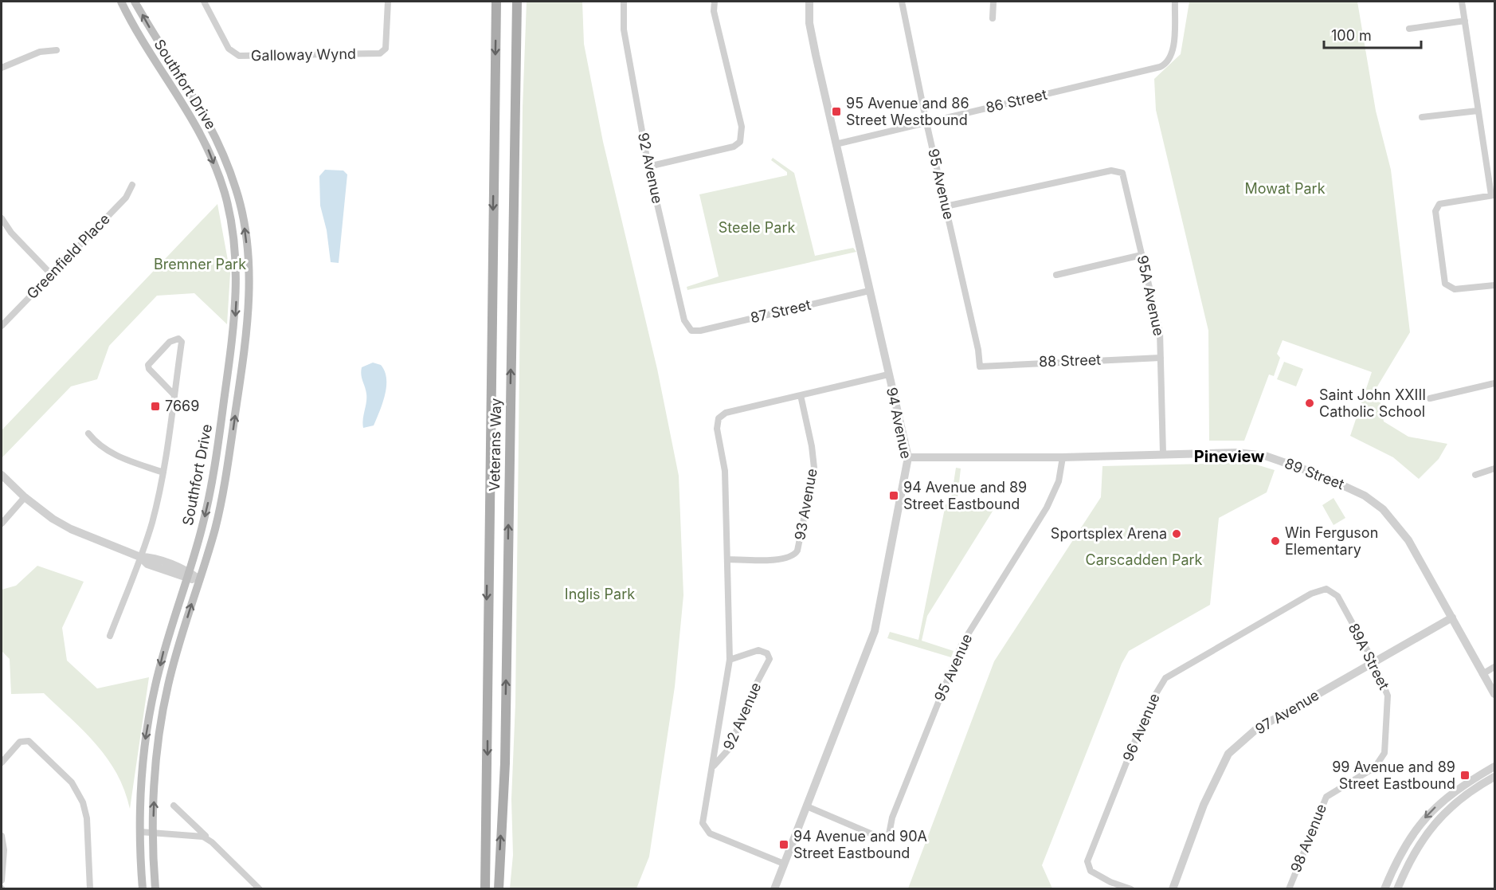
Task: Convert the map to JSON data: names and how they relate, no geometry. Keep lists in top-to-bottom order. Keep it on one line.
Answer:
{"streets":{"main road":["Southfort Drive","Veterans Way"],"street":["Galloway Wynd","86 Street","92 Avenue","95 Avenue","Greenfield Place","95A Avenue","87 Street","88 Street","94 Avenue","89 Street","93 Avenue","89A Street","97 Avenue","96 Avenue","98 Avenue"]},"crossings":[["86 Street","95 Avenue"],["86 Street","94 Avenue"],["92 Avenue","87 Street"],["92 Avenue","93 Avenue"],["95 Avenue","95A Avenue"],["95 Avenue","88 Street"],["95 Avenue","94 Avenue"],["95 Avenue","89 Street"],["95A Avenue","88 Street"],["95A Avenue","89 Street"],["87 Street","94 Avenue"],["94 Avenue","89 Street"],["89 Street","97 Avenue"],["89A Street","97 Avenue"],["89A Street","96 Avenue"],["89A Street","98 Avenue"]],"districts":["Pineview"],"parks":["Mowat Park","Steele Park","Bremner Park","Carscadden Park","Inglis Park"],"places":{"transit":["95 Avenue and 86 Street Westbound","7669","94 Avenue and 89 Street Eastbound","99 Avenue and 89 Street Eastbound","94 Avenue and 90A Street Eastbound"],"other":["Saint John XXIII Catholic School","Sportsplex Arena","Win Ferguson Elementary"]},"scale_bar":"100 m"}
